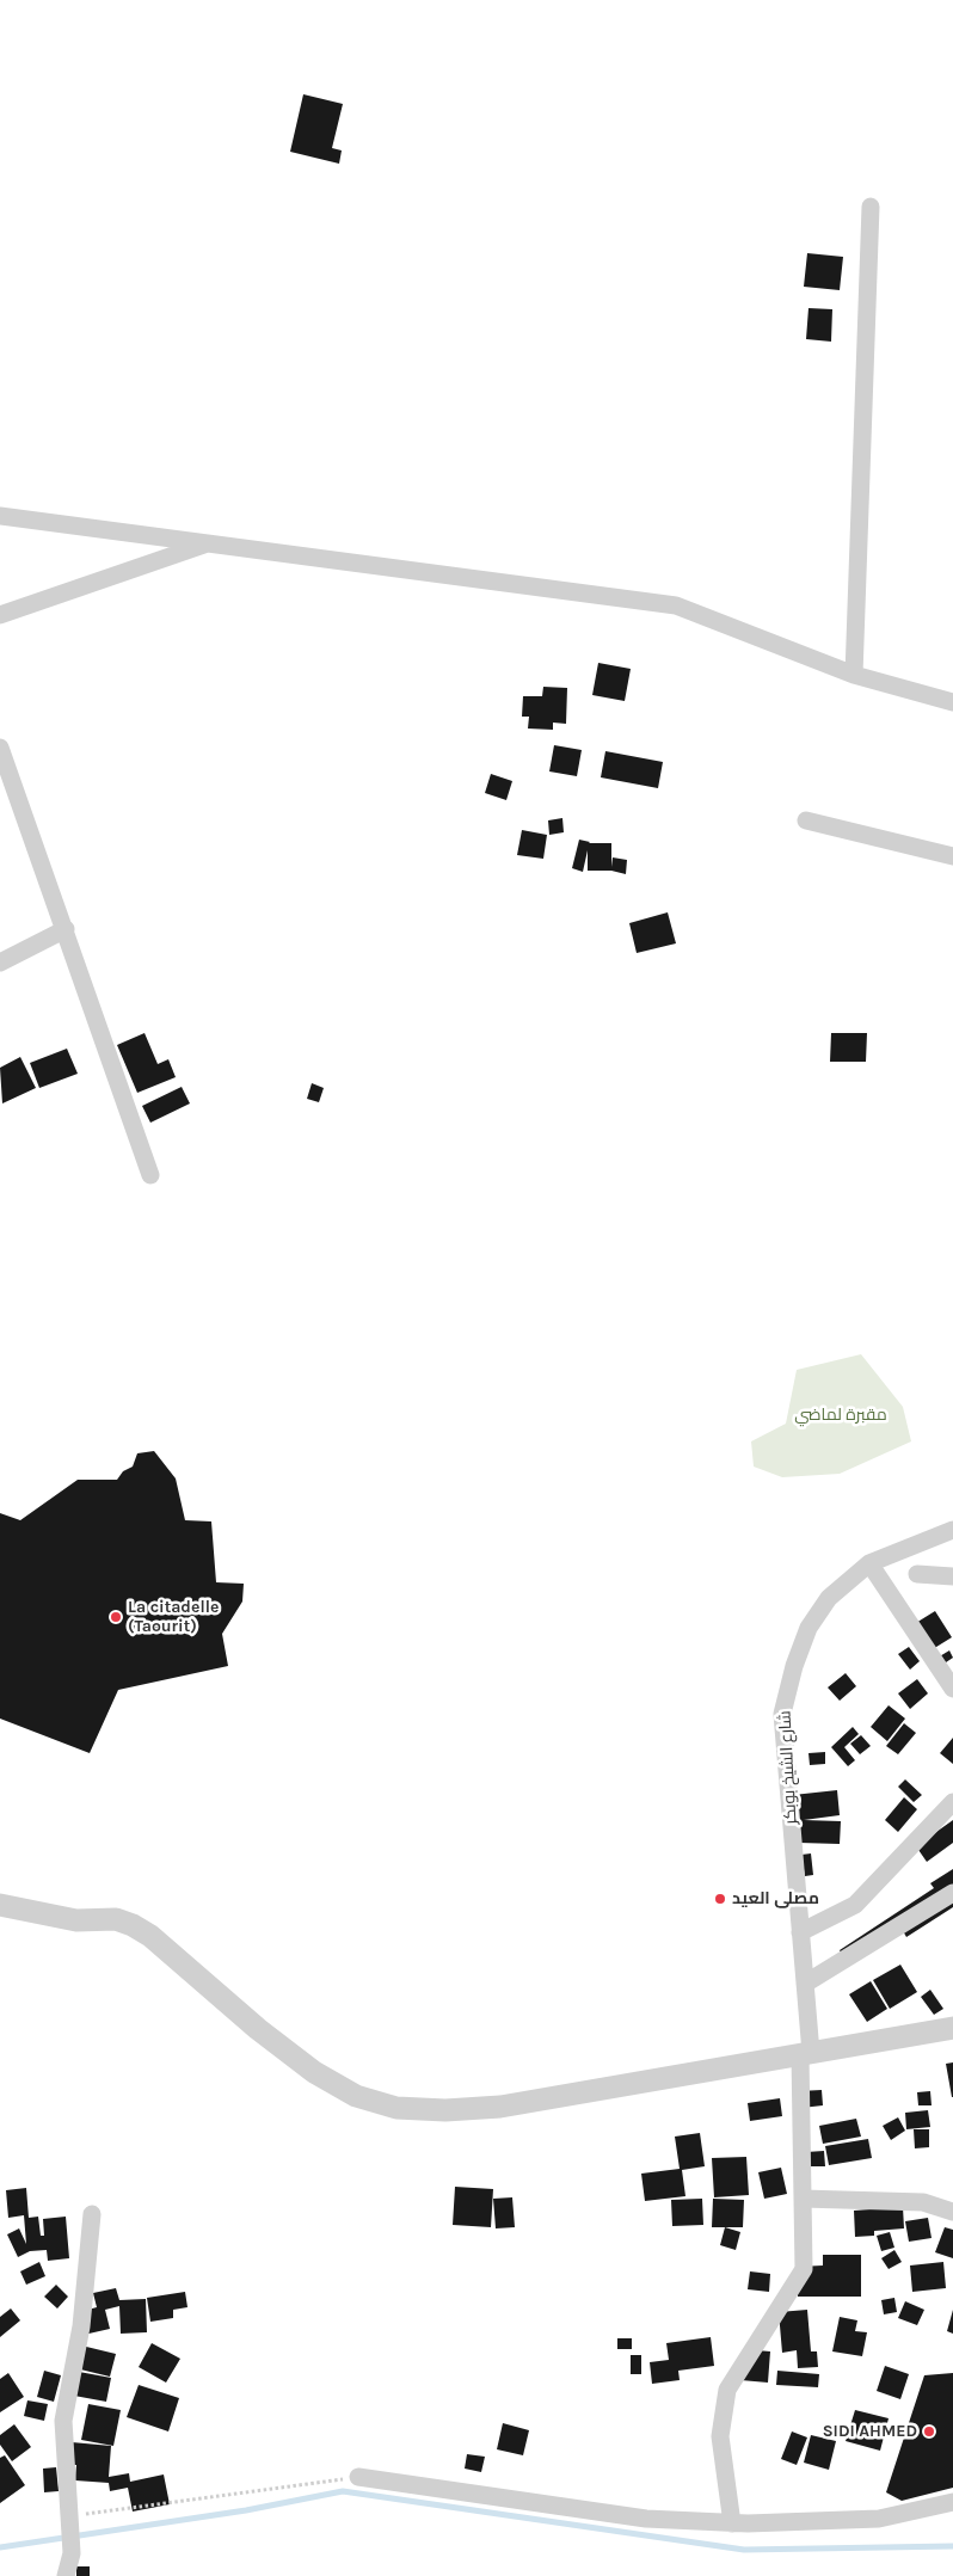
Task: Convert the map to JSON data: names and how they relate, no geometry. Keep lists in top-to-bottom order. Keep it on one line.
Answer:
{"streets":{"street":["شارع الشيخ بوبكر"]},"parks":["مقبرة لماضي"],"places":["La citadelle (Taourit)","مصلى العيد","SIDI AHMED"]}
